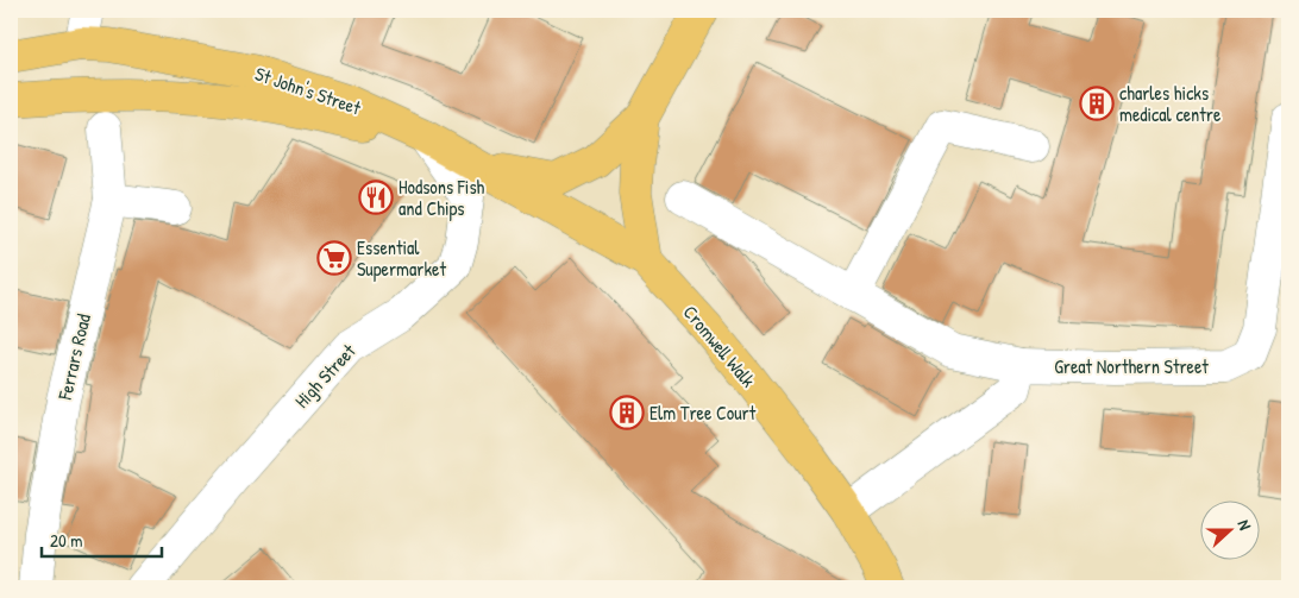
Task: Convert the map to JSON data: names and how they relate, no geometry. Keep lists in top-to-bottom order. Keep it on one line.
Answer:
{"streets":{"main road":["St John's Street","Cromwell Walk"],"street":["Ferrars Road","Great Northern Street","High Street"]},"crossings":[["St John's Street","Cromwell Walk"],["St John's Street","High Street"]],"places":{"building":["charles hicks medical centre","Elm Tree Court"],"restaurant":["Hodsons Fish and Chips"],"supermarket":["Essential Supermarket"]},"scale_bar":"20 m","north":"right"}
